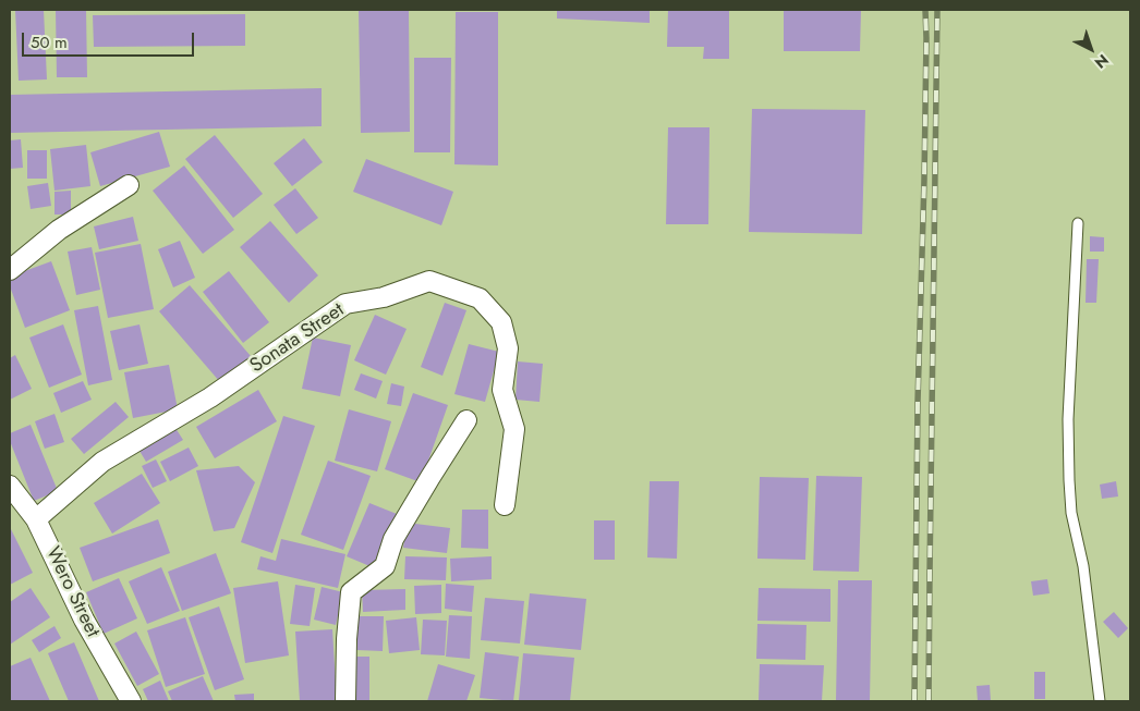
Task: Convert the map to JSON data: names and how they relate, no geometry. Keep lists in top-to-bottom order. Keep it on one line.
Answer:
{"streets":{"street":["Sonata Street","Wero Street"]},"crossings":[["Sonata Street","Wero Street"]],"scale_bar":"50 m","north":"bottom right"}
